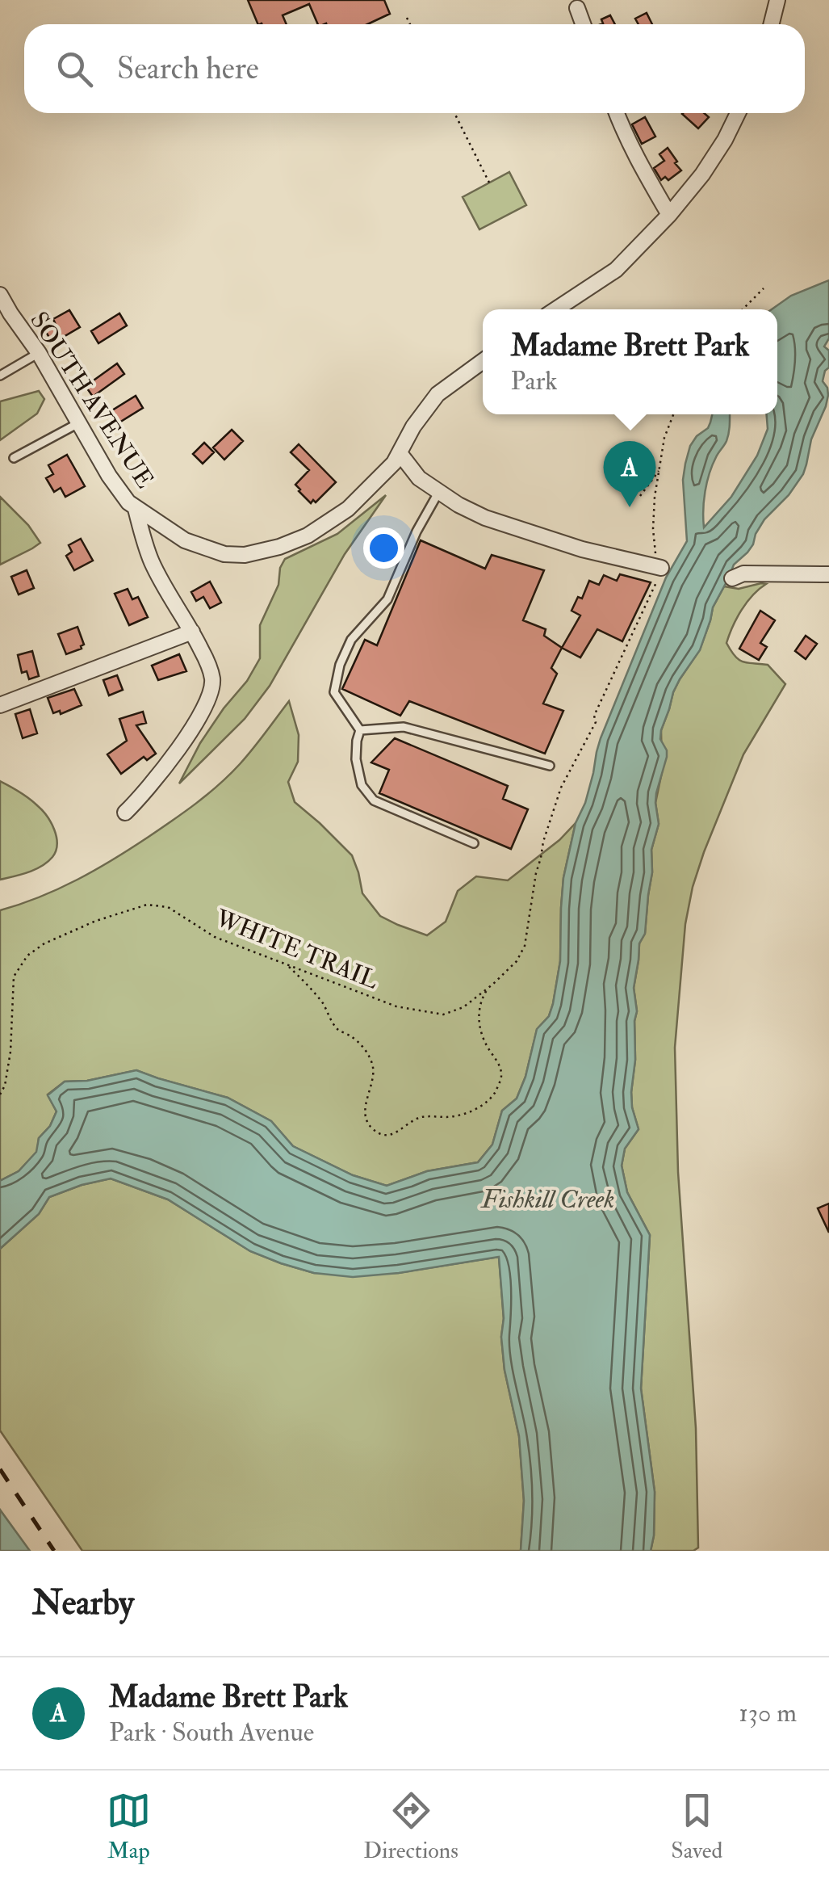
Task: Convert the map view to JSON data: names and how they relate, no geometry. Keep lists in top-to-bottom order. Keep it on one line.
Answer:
{"streets":{"street":["SOUTH AVENUE"],"path":["WHITE TRAIL"]},"water":["Fishkill Creek"],"page":{"search":"Search here","popup":["Madame Brett Park","Park"],"pins":"A","heading":"Nearby","list":[{"mark":"A","name":"Madame Brett Park","note":"Park · South Avenue","value":"130 m"}],"nav":["Map","Directions","Saved"]}}
